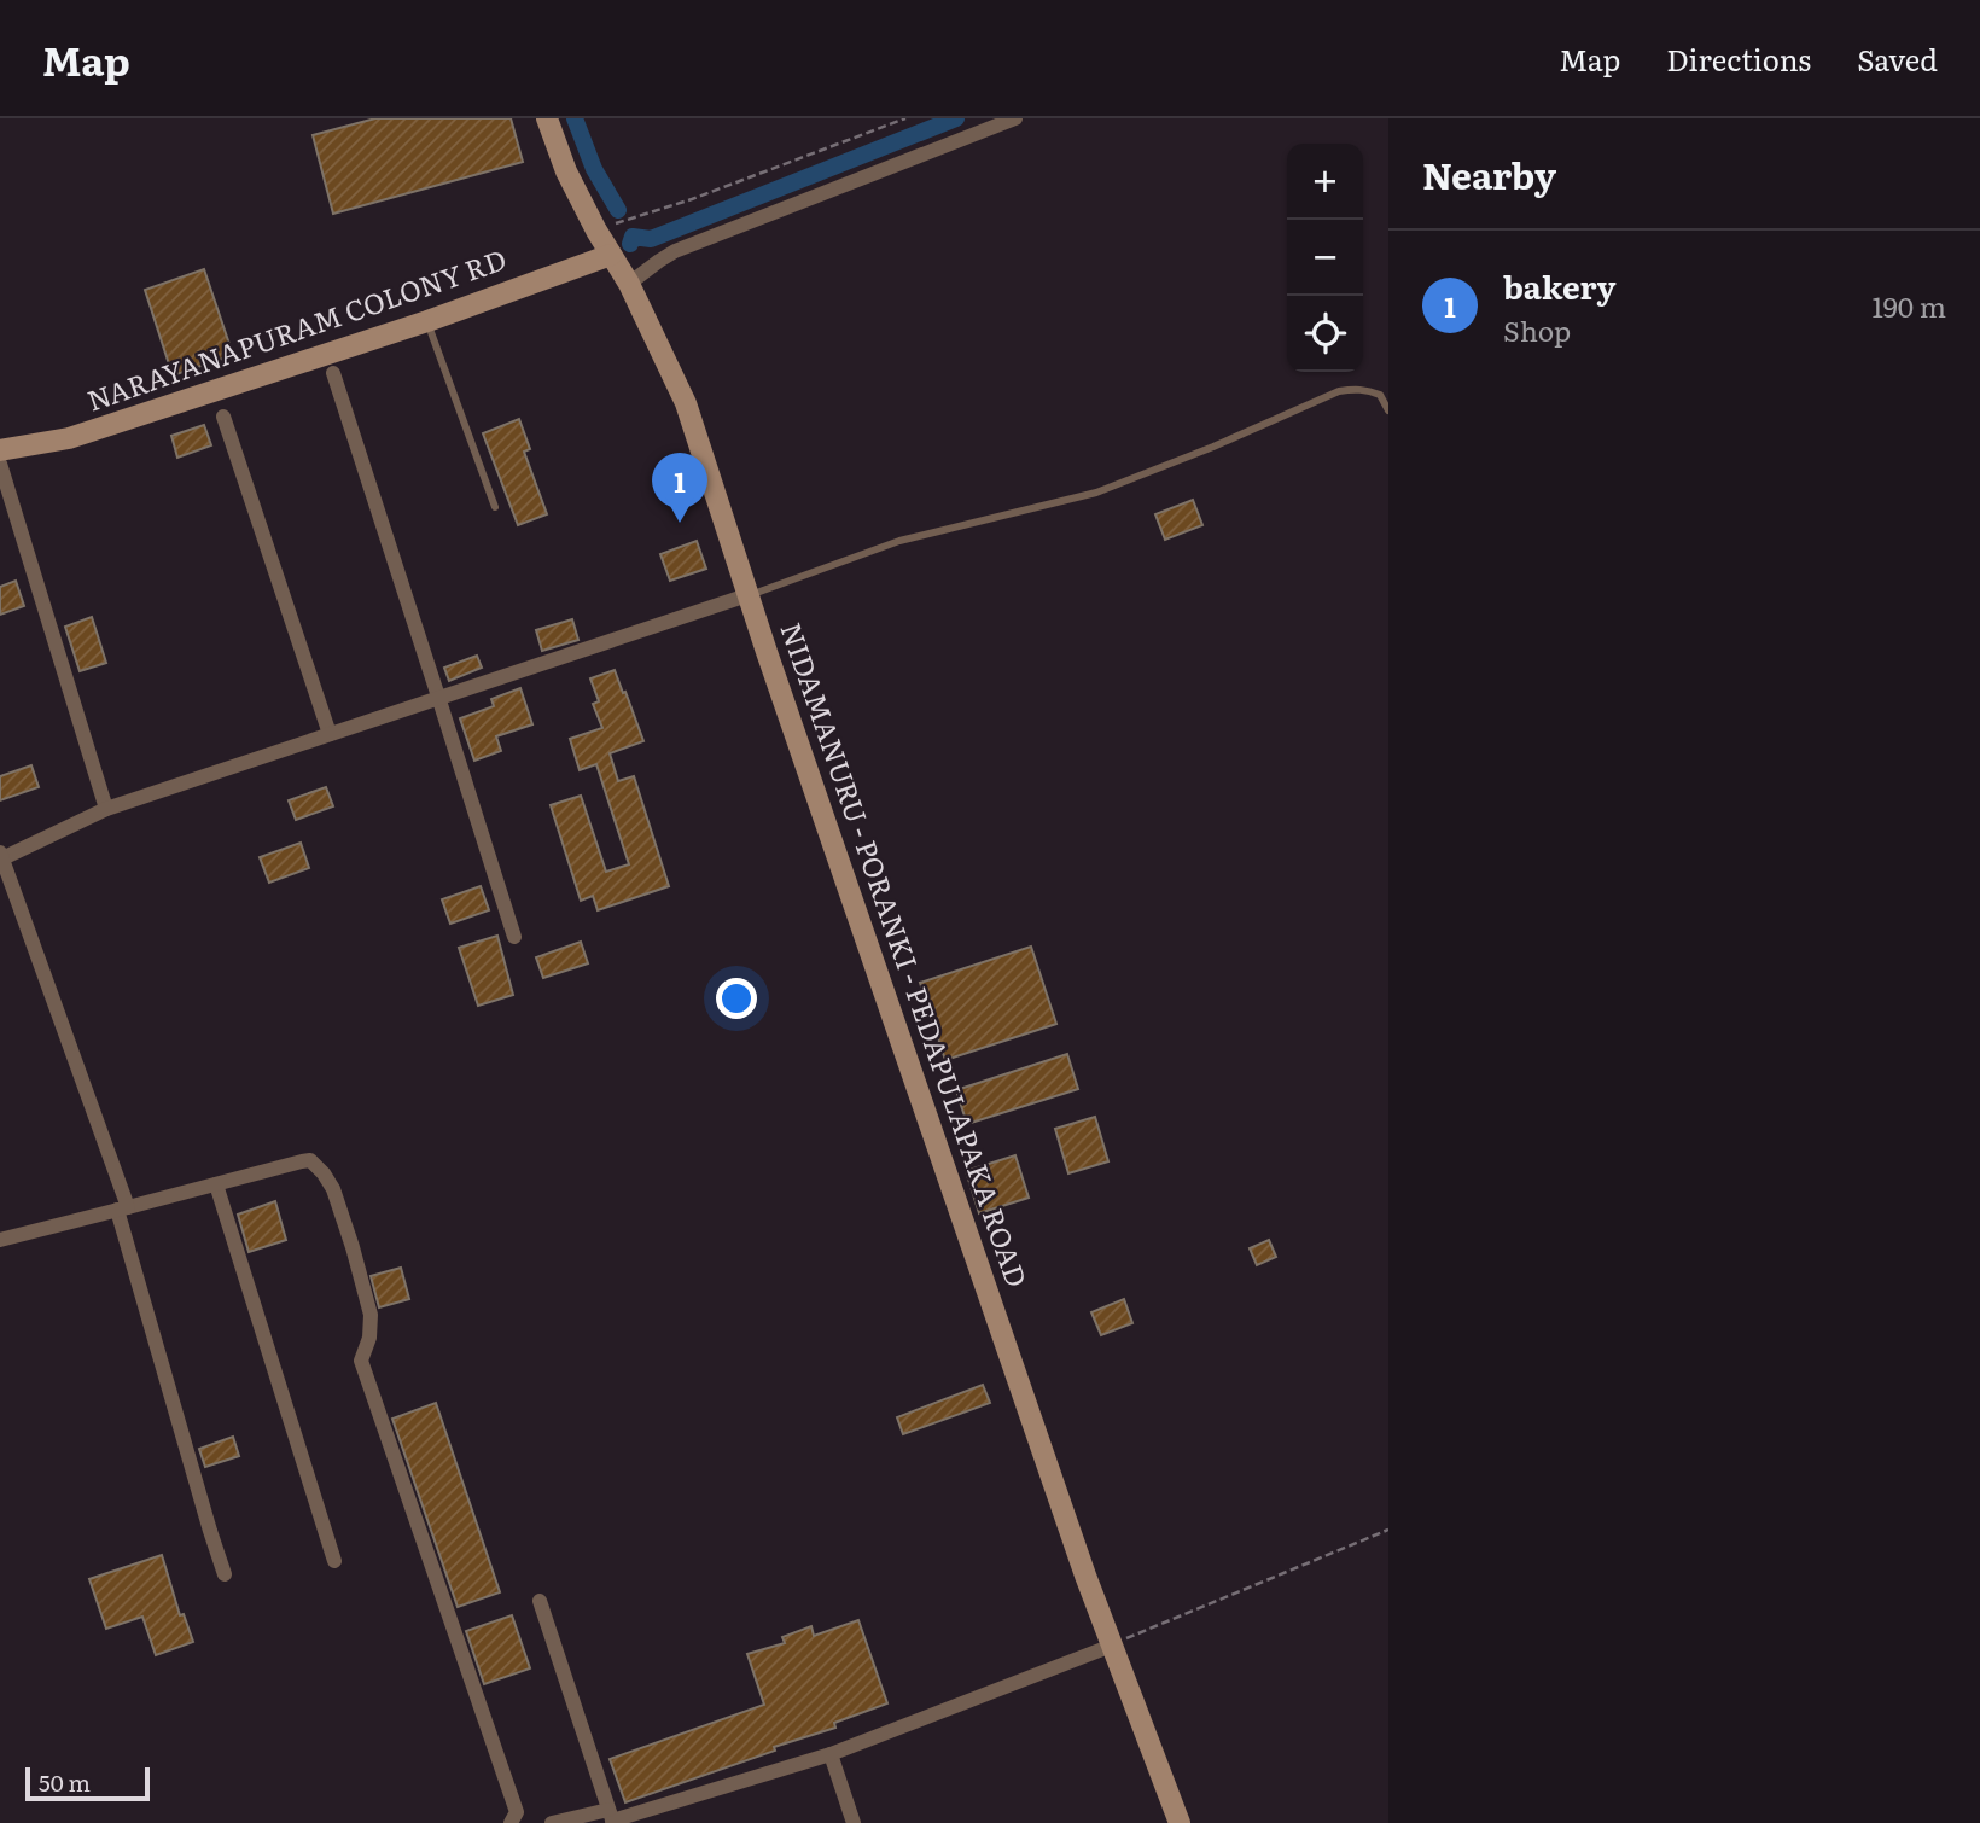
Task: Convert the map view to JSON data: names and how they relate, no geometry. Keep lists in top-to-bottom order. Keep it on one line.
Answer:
{"streets":{"main road":["NARAYANAPURAM COLONY RD","NIDAMANURU - PORANKI - PEDAPULAPAKA ROAD"]},"crossings":[["NARAYANAPURAM COLONY RD","NIDAMANURU - PORANKI - PEDAPULAPAKA ROAD"]],"scale_bar":"50 m","page":{"header":"Map","nav":["Map","Directions","Saved"],"heading":"Nearby","map_buttons":["+","−"],"list":[{"mark":"1","name":"bakery","note":"Shop","value":"190 m"}],"pins":"1","scale":"50 m"}}
